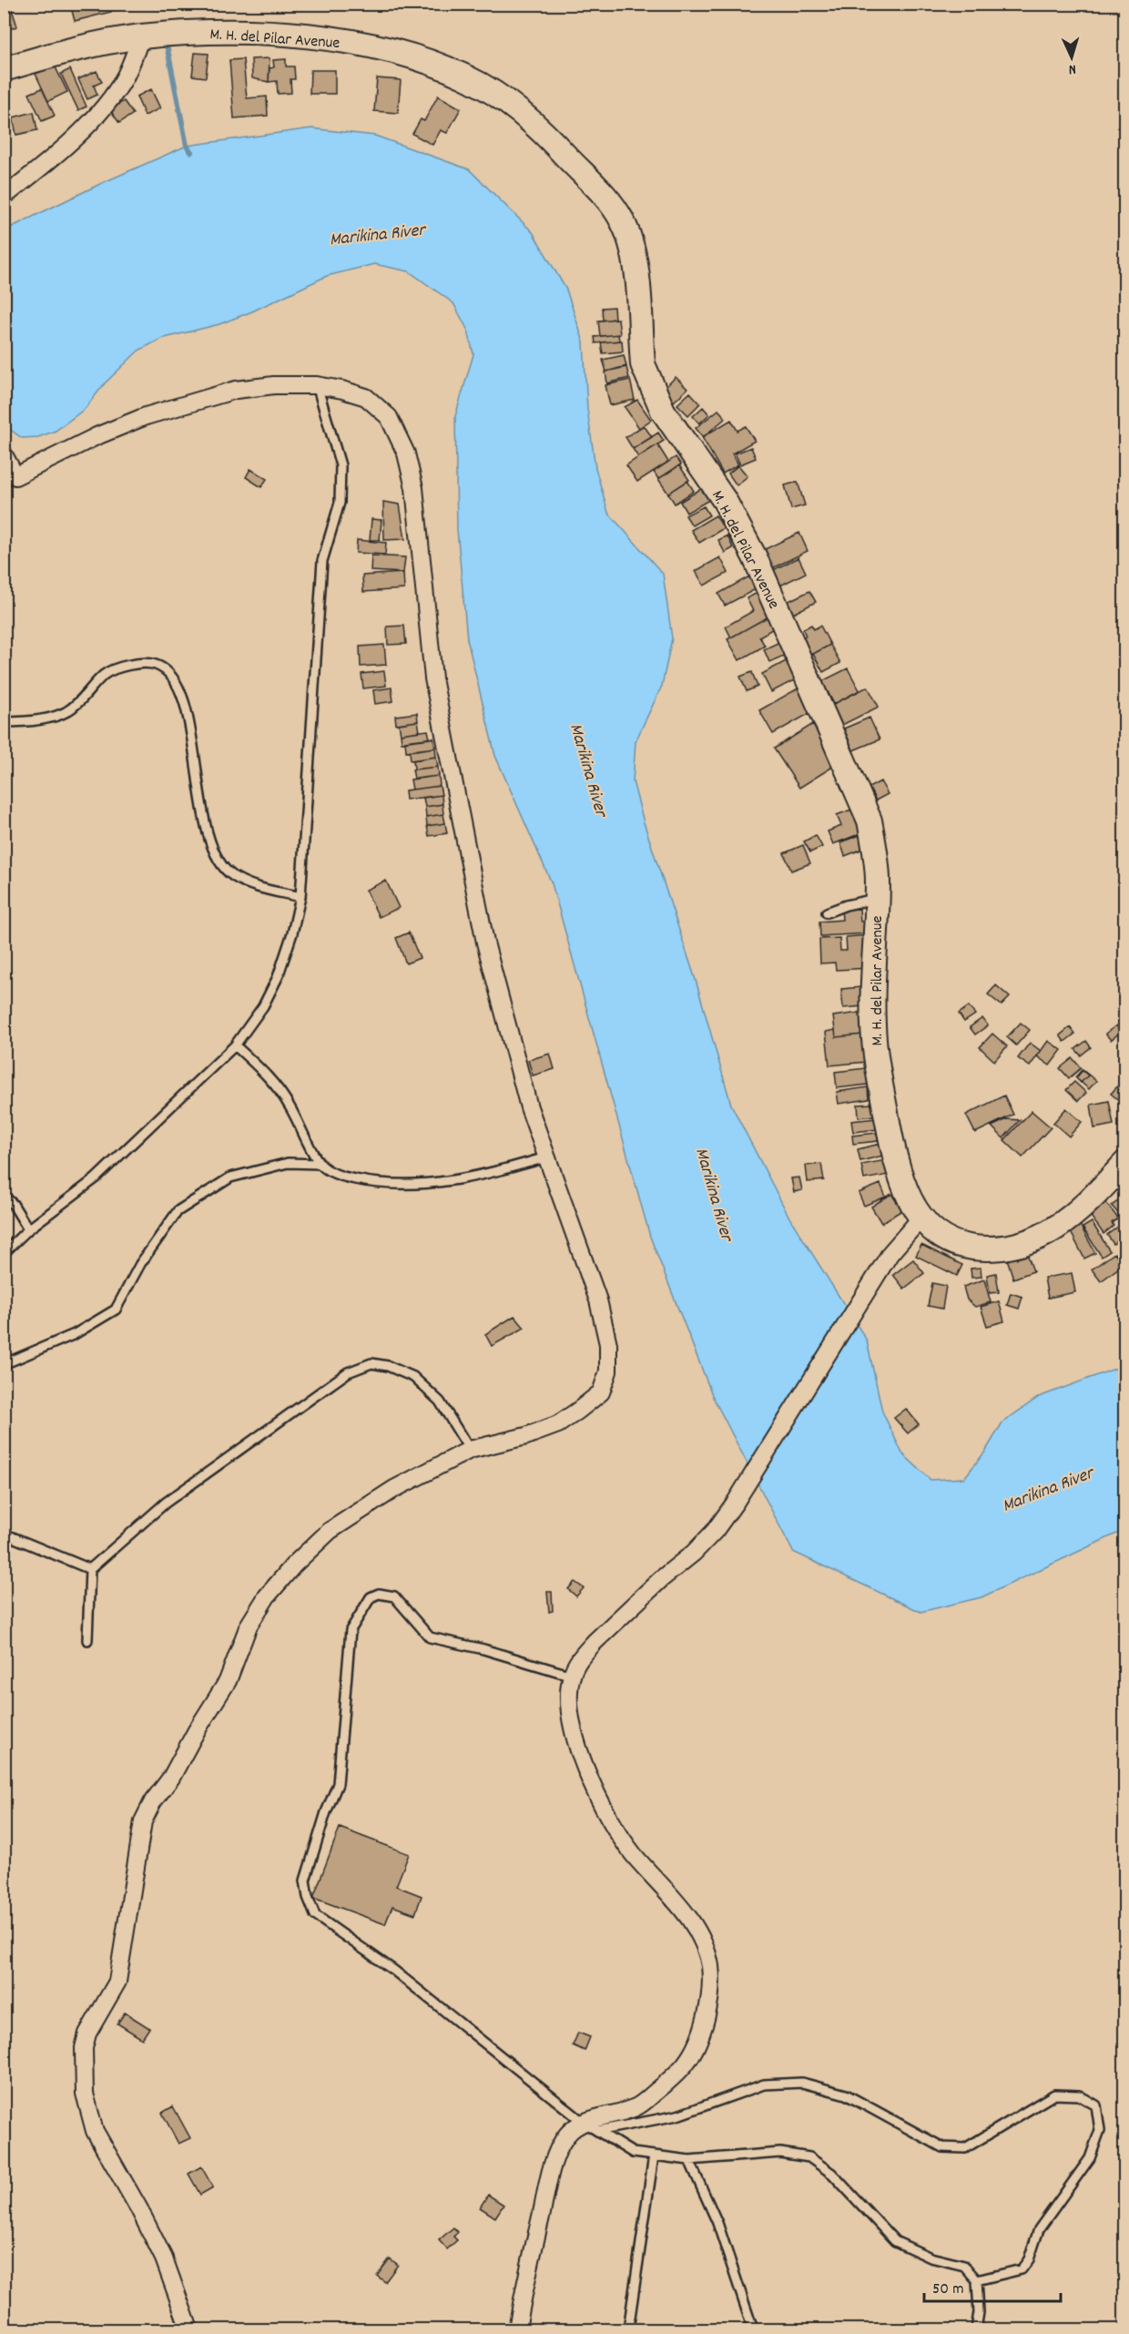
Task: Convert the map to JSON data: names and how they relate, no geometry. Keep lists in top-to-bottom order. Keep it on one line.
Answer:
{"streets":{"street":["M. H. del Pilar Avenue"]},"water":["Marikina River"],"scale_bar":"50 m","north":"bottom"}
